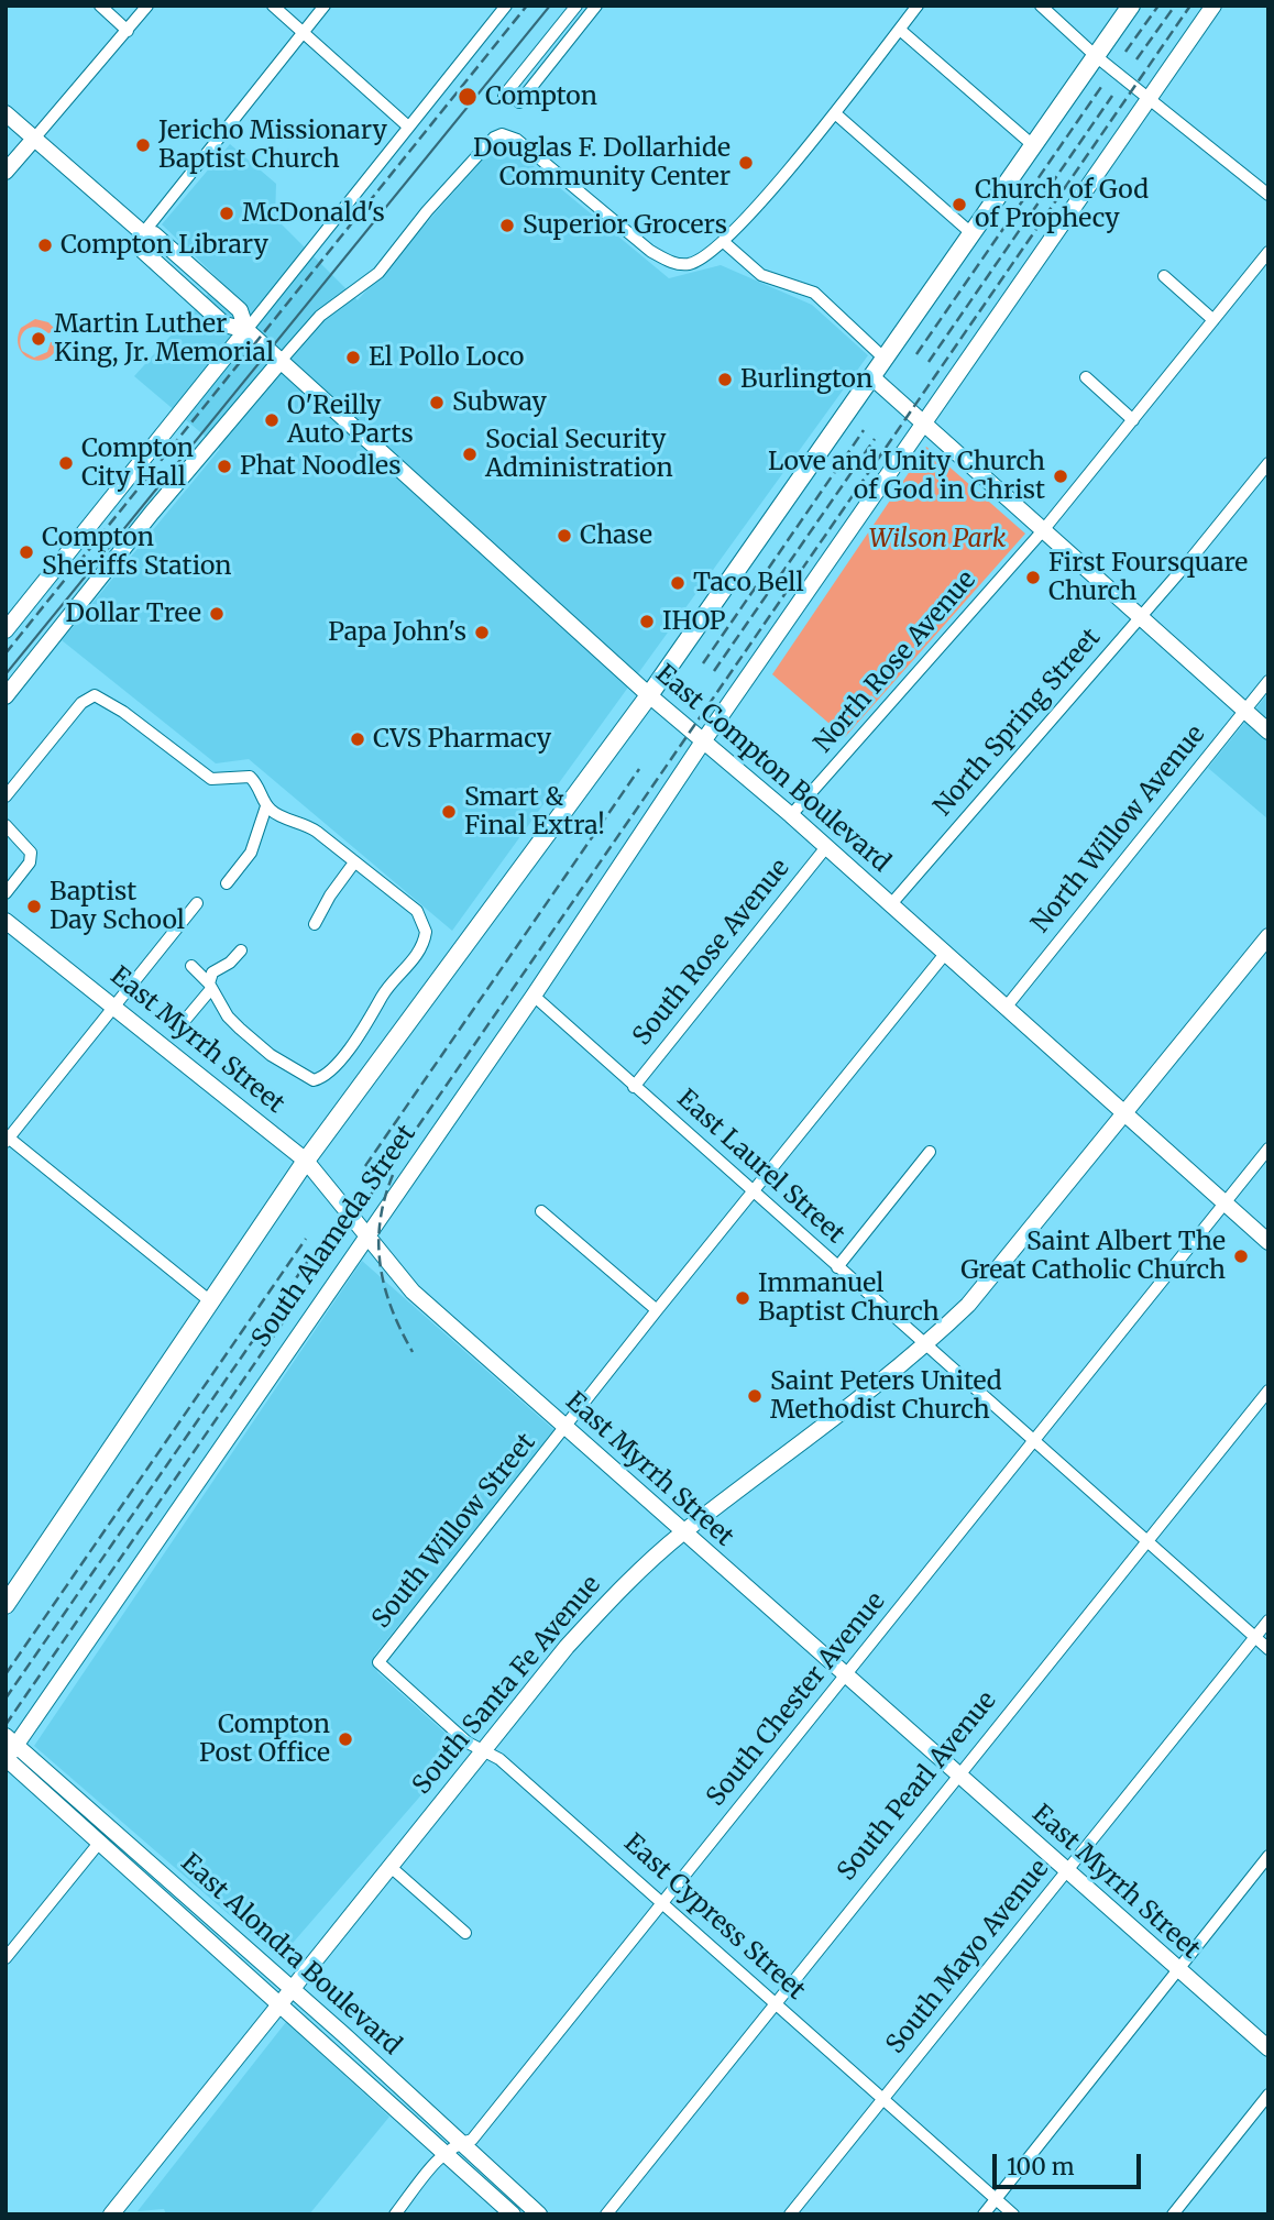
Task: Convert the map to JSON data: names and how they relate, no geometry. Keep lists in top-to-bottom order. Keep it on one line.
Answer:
{"streets":{"main road":["East Compton Boulevard","East Myrrh Street","South Alameda Street","South Santa Fe Avenue","East Alondra Boulevard"],"street":["North Rose Avenue","North Spring Street","North Willow Avenue","South Rose Avenue","East Laurel Street","South Willow Street","South Chester Avenue","South Pearl Avenue","East Cypress Street","South Mayo Avenue"]},"crossings":[["North Rose Avenue","East Compton Boulevard"],["North Spring Street","East Compton Boulevard"],["East Compton Boulevard","North Willow Avenue"],["East Compton Boulevard","South Rose Avenue"],["East Compton Boulevard","South Alameda Street"],["East Compton Boulevard","South Willow Street"],["East Compton Boulevard","South Santa Fe Avenue"],["East Compton Boulevard","South Chester Avenue"],["South Rose Avenue","East Laurel Street"],["East Myrrh Street","South Alameda Street"],["East Myrrh Street","South Willow Street"],["East Myrrh Street","South Santa Fe Avenue"],["East Myrrh Street","South Chester Avenue"],["East Myrrh Street","South Pearl Avenue"],["East Myrrh Street","South Mayo Avenue"],["East Laurel Street","South Alameda Street"],["East Laurel Street","South Willow Street"],["East Laurel Street","South Santa Fe Avenue"],["East Laurel Street","South Chester Avenue"],["East Laurel Street","South Pearl Avenue"],["East Laurel Street","South Mayo Avenue"],["South Alameda Street","East Alondra Boulevard"],["South Willow Street","East Cypress Street"],["South Santa Fe Avenue","East Cypress Street"],["South Santa Fe Avenue","East Alondra Boulevard"],["South Chester Avenue","East Cypress Street"],["South Chester Avenue","East Alondra Boulevard"],["South Pearl Avenue","East Cypress Street"],["East Cypress Street","South Mayo Avenue"]],"parks":["Wilson Park"],"places":["Compton","Jericho Missionary Baptist Church","Douglas F. Dollarhide Community Center","Church of God of Prophecy","McDonald's","Superior Grocers","Compton Library","Martin Luther King, Jr. Memorial","El Pollo Loco","Burlington","Subway","O'Reilly Auto Parts","Social Security Administration","Compton City Hall","Phat Noodles","Love and Unity Church of God in Christ","Chase","Compton Sheriffs Station","First Foursquare Church","Taco Bell","Dollar Tree","IHOP","Papa John's","CVS Pharmacy","Smart & Final Extra!","Baptist Day School","Saint Albert The Great Catholic Church","Immanuel Baptist Church","Saint Peters United Methodist Church","Compton Post Office"],"scale_bar":"100 m"}
